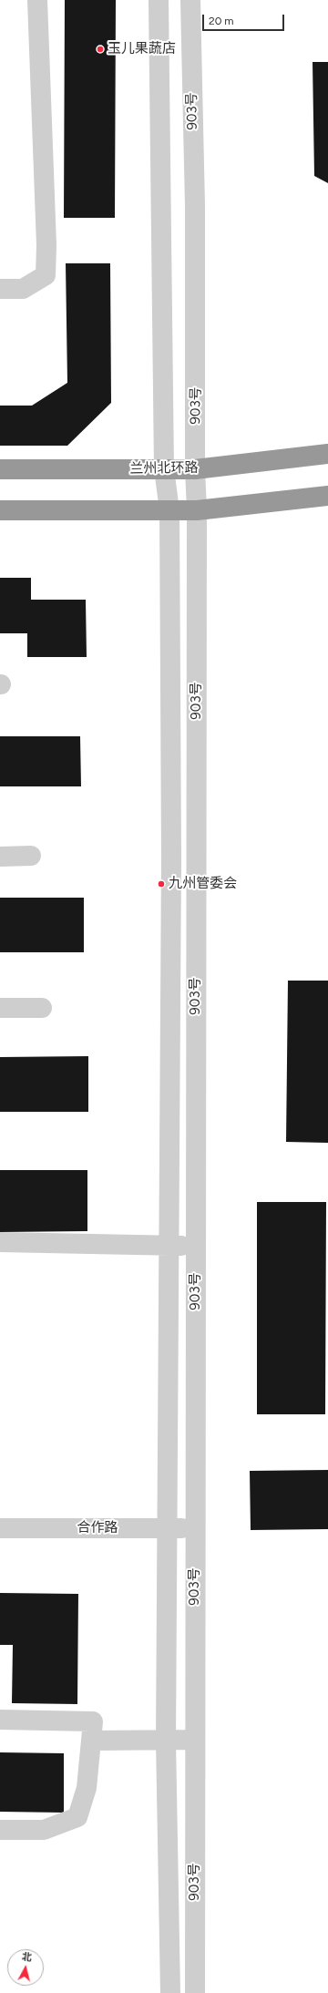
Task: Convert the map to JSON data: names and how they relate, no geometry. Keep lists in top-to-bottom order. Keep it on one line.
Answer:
{"streets":{"highway":["兰州北环路"],"street":["903号","合作路"]},"crossings":[["903号","兰州北环路"],["903号","合作路"]],"places":["玉儿果蔬店","九州管委会"],"scale_bar":"20 m","north":"top"}
